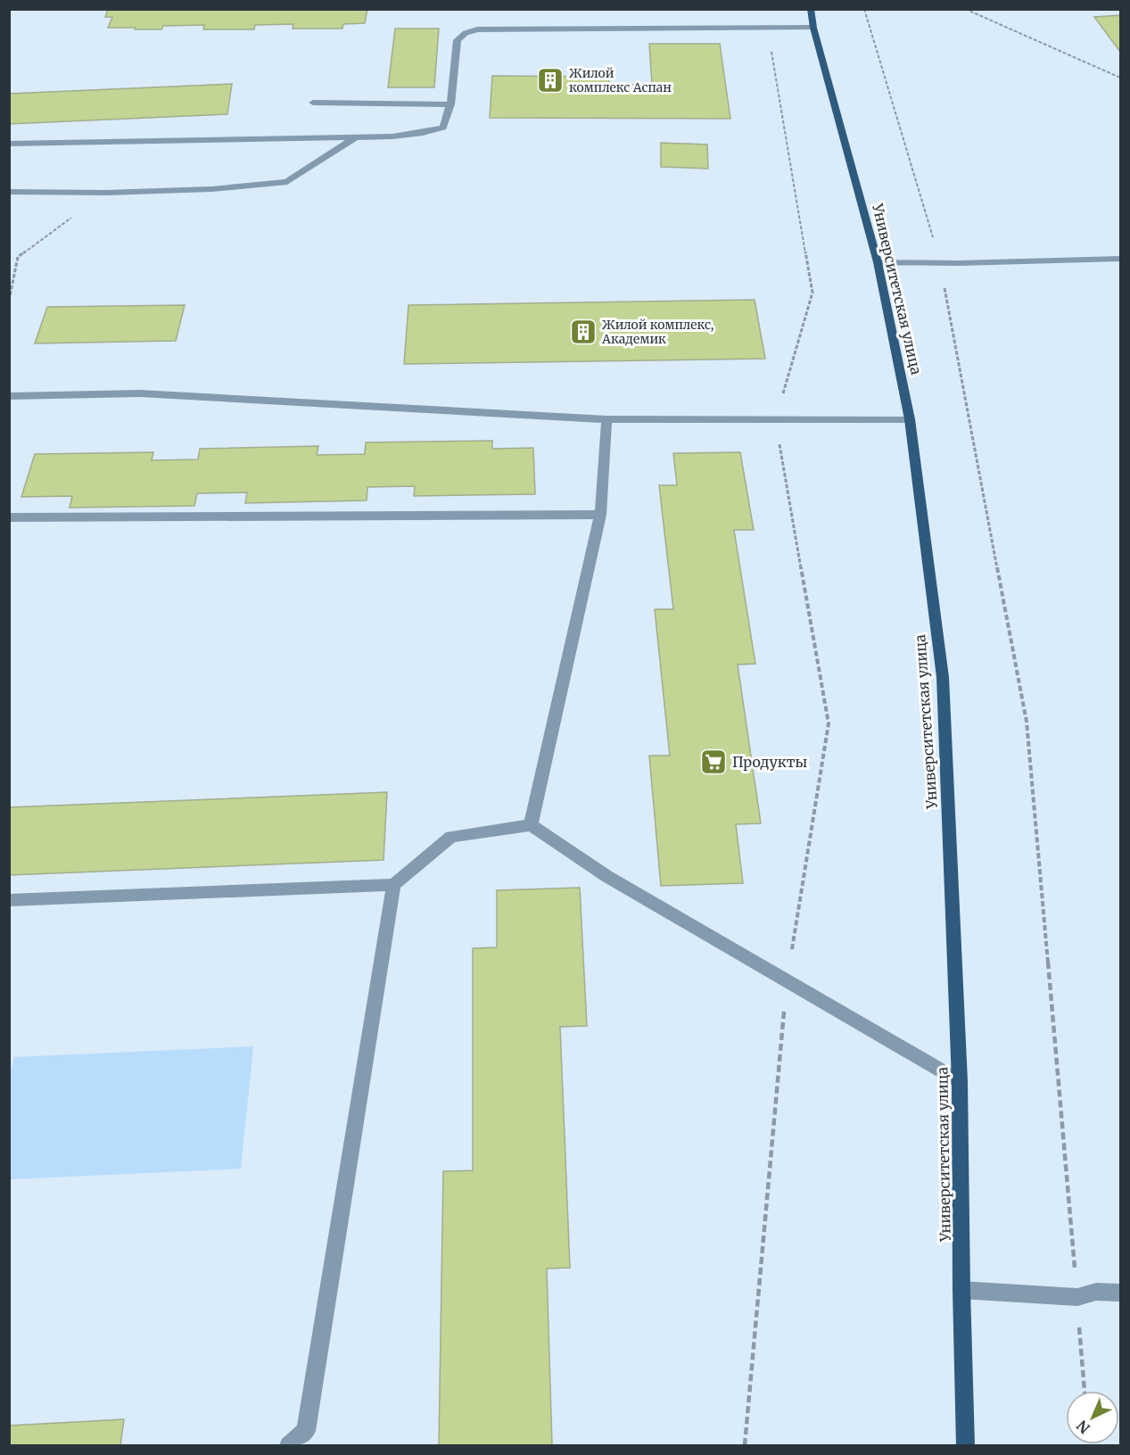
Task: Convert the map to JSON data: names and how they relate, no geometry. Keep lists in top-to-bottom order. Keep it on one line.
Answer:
{"streets":{"main road":["Университетская улица"]},"places":{"building":["Жилой комплекс Аспан","Жилой комплекс, Академик"],"supermarket":["Продукты"]},"north":"bottom left"}
